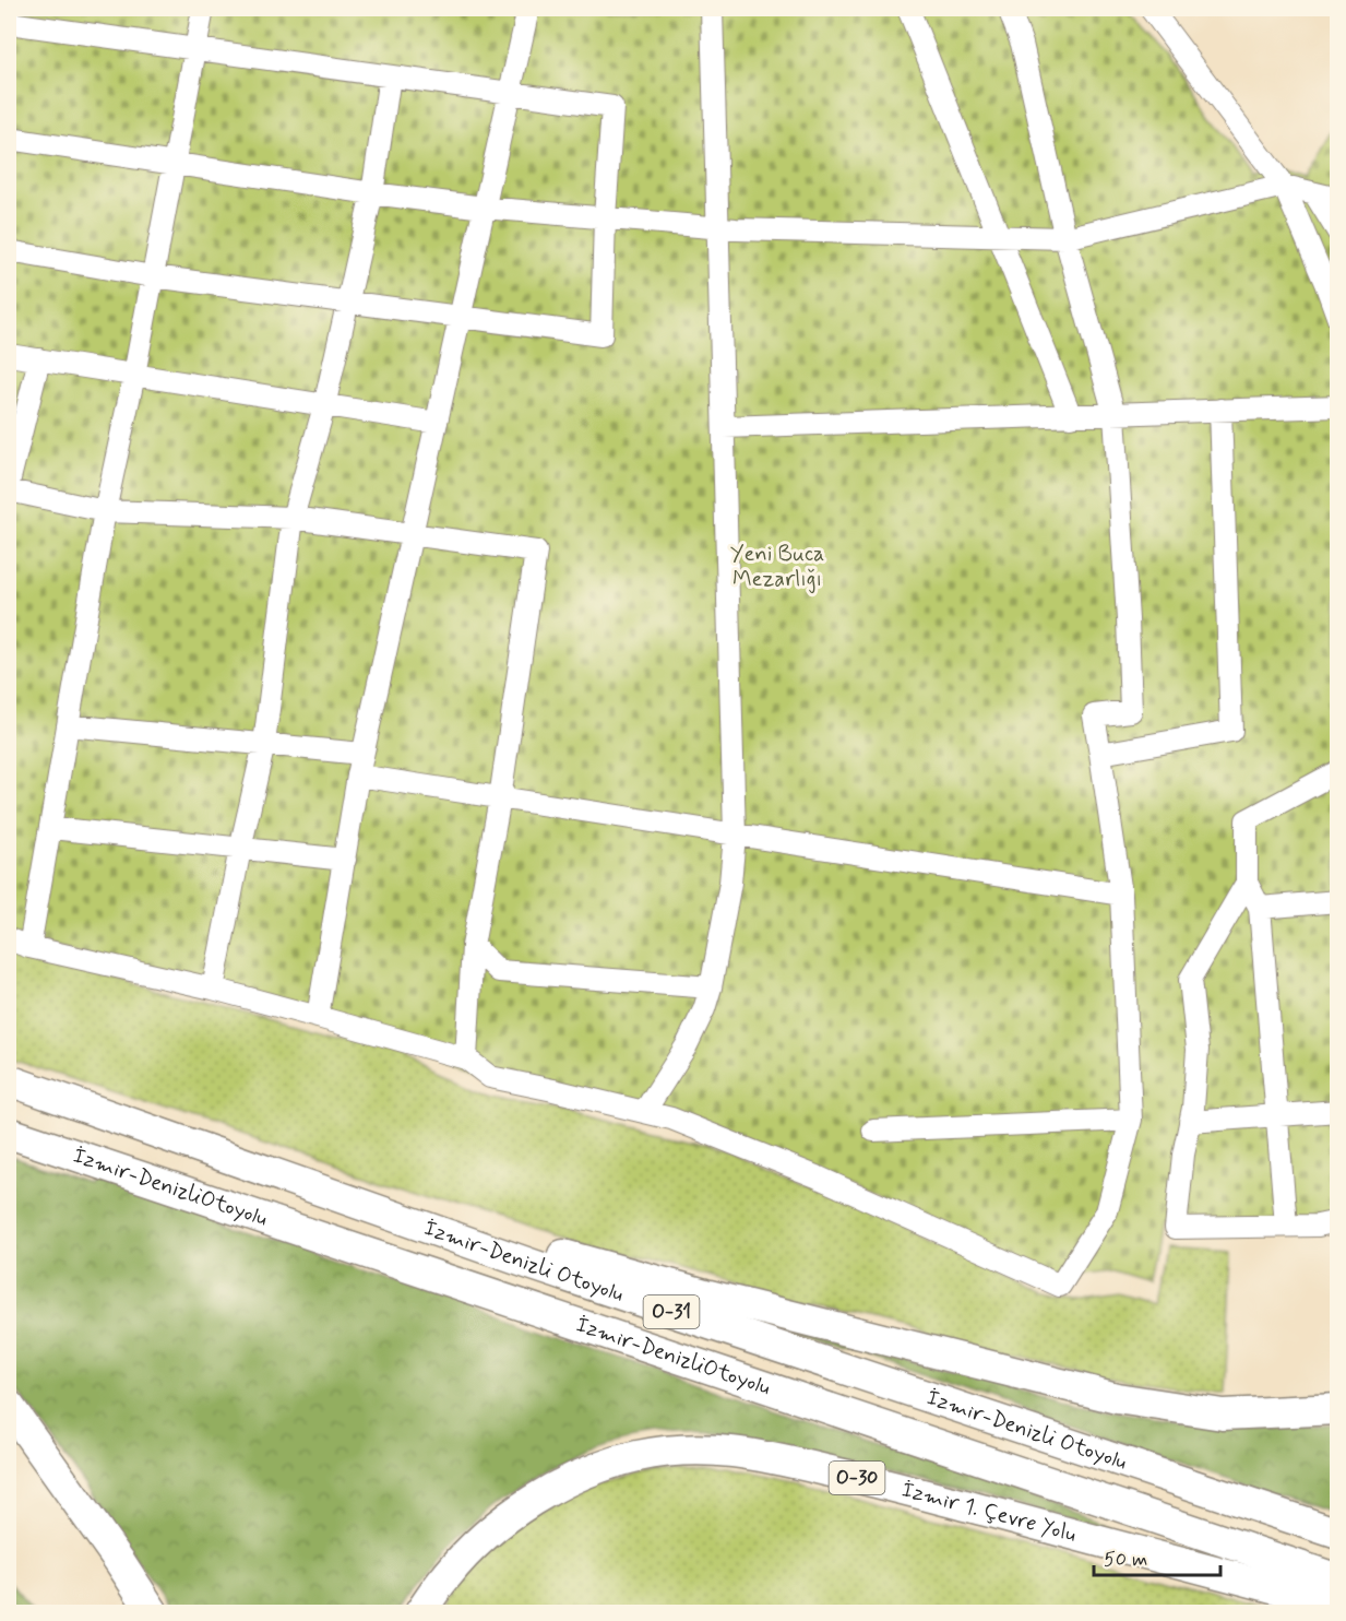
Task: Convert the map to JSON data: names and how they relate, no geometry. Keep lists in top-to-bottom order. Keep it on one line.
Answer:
{"streets":{"highway":["İzmir-DenizliOtoyolu","İzmir-Denizli Otoyolu","O-31","O-30","İzmir 1. Çevre Yolu"]},"parks":["Yeni Buca Mezarlığı"],"scale_bar":"50 m"}
